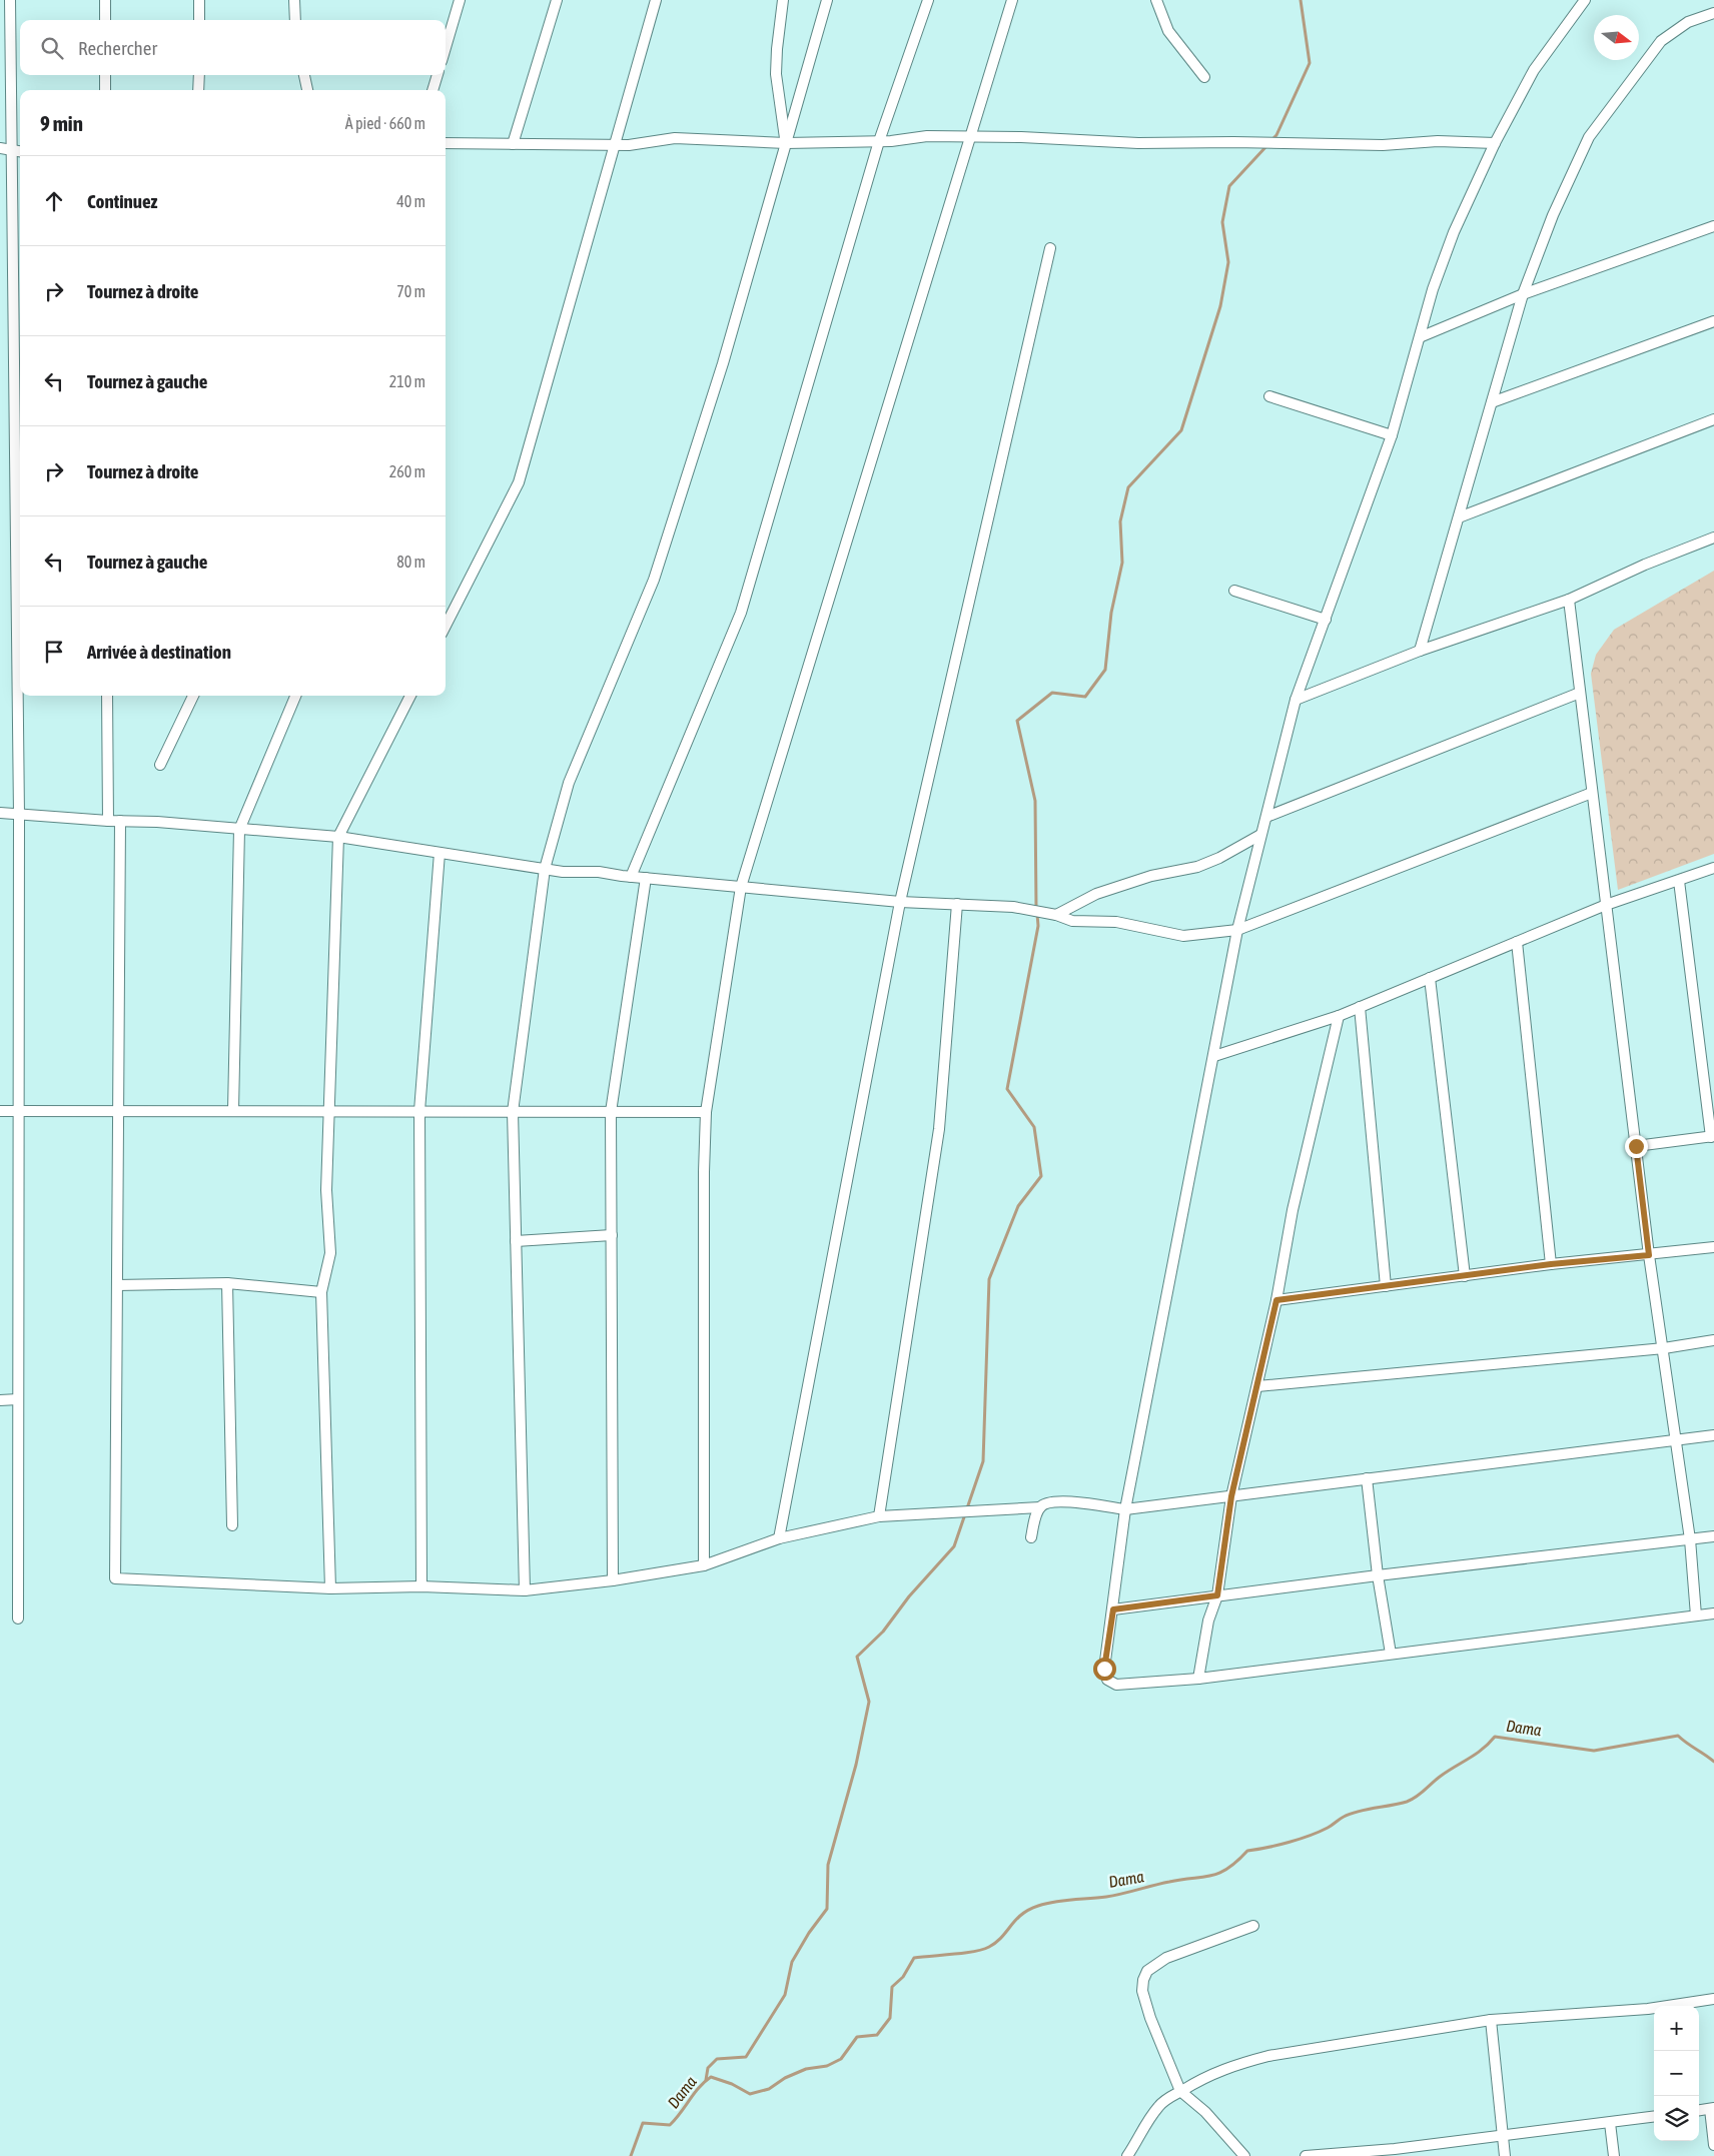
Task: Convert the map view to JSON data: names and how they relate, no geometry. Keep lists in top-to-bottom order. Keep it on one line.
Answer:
{"water":["Dama"],"north":"right","page":{"search":"Rechercher","heading":["9 min","À pied · 660 m"],"list":[["Continuez","40 m"],["Tournez à droite","70 m"],["Tournez à gauche","210 m"],["Tournez à droite","260 m"],["Tournez à gauche","80 m"],"Arrivée à destination"],"map_buttons":["+","−"]}}
